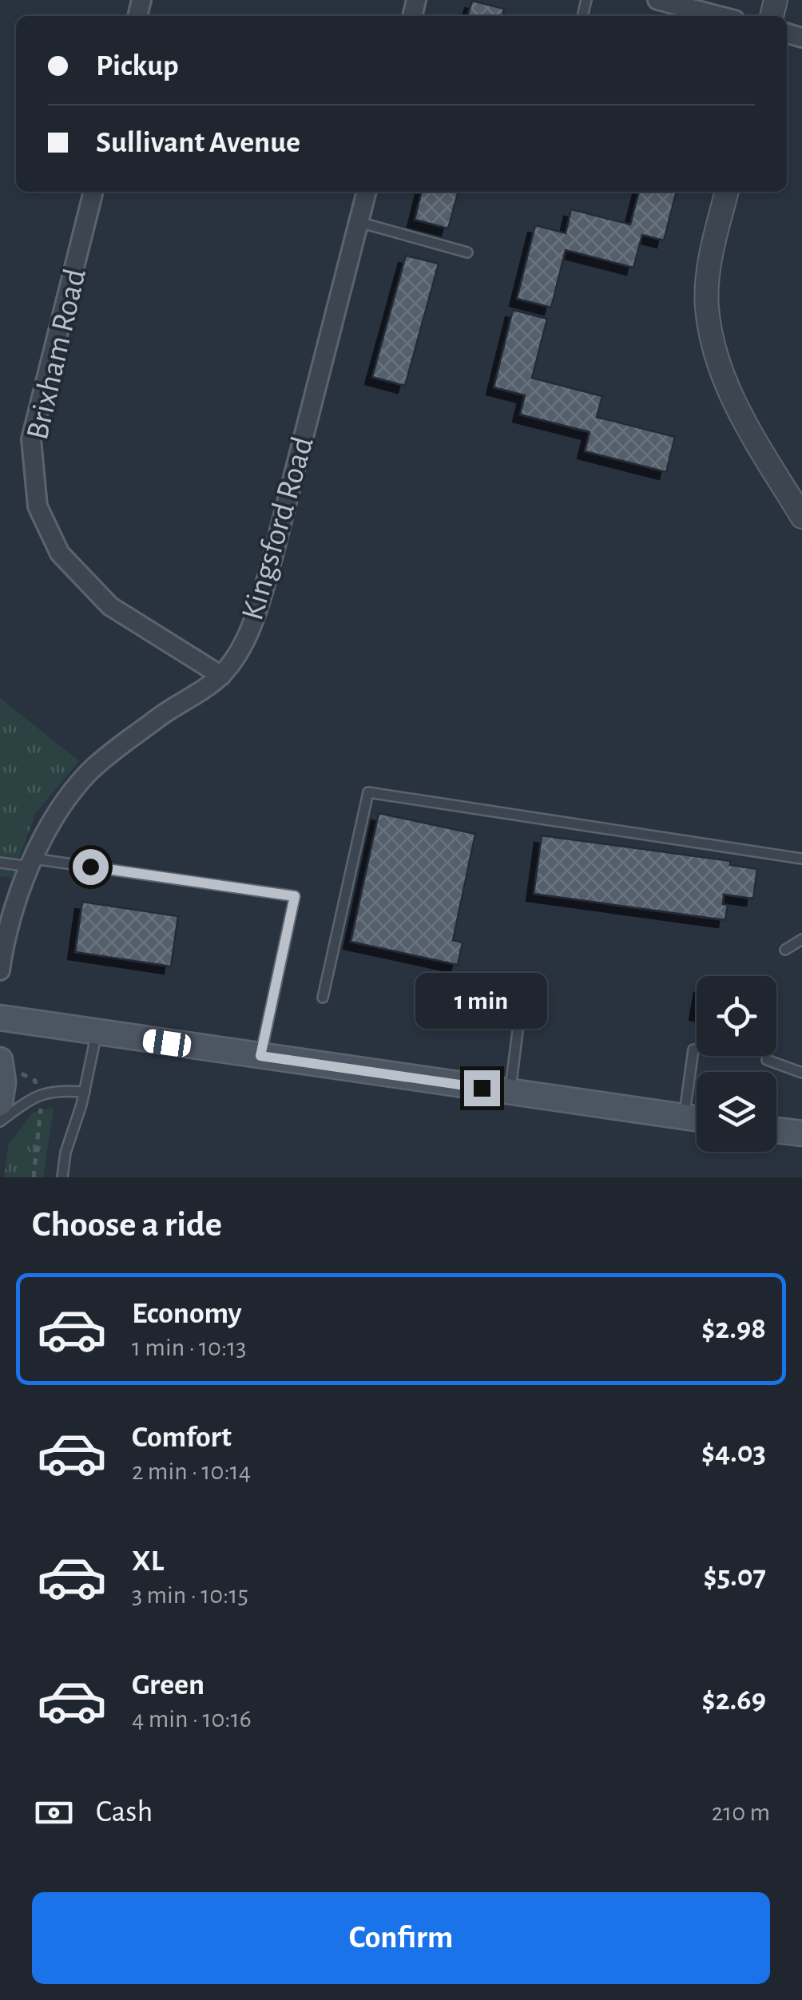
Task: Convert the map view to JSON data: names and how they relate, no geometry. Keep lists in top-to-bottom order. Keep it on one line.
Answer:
{"streets":{"street":["Brixham Road","Kingsford Road"]},"crossings":[["Brixham Road","Kingsford Road"]],"page":{"banner":["Pickup","Sullivant Avenue"],"bubble":"1 min","heading":"Choose a ride","list":[{"name":"Economy","note":"1 min · 10:13","value":"$2.98"},{"name":"Comfort","note":"2 min · 10:14","value":"$4.03"},{"name":"XL","note":"3 min · 10:15","value":"$5.07"},{"name":"Green","note":"4 min · 10:16","value":"$2.69"}],"pay":["Cash","210 m"],"buttons":"Confirm"}}
